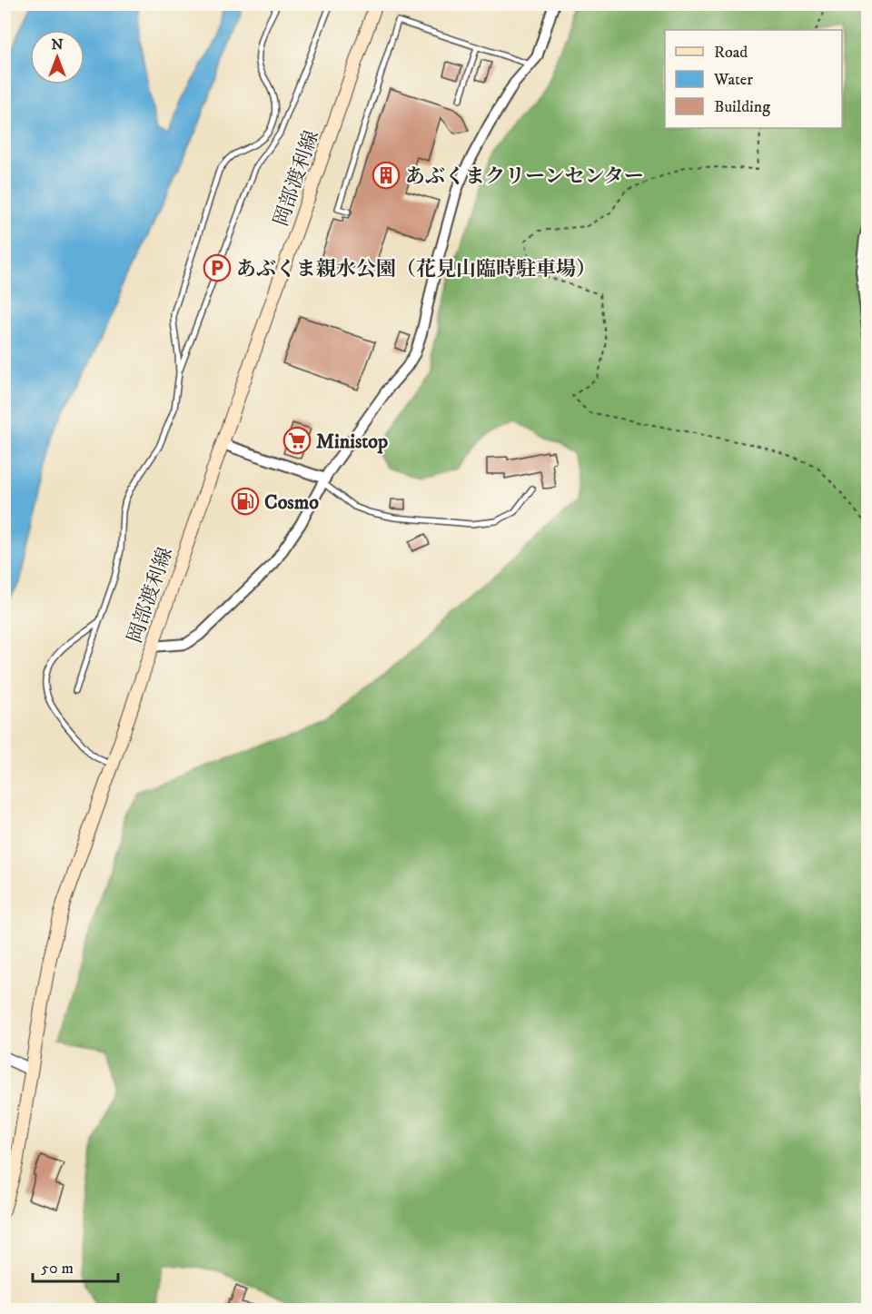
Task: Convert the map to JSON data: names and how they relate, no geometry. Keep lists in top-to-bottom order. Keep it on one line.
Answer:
{"streets":{"main road":["岡部渡利線"]},"places":{"building":["あぶくまクリーンセンター"],"parking":["あぶくま親水公園（花見山臨時駐車場）"],"supermarket":["Ministop"],"fuel station":["Cosmo"]},"legend":["Road","Water","Building"],"scale_bar":"50 m","north":"top"}
